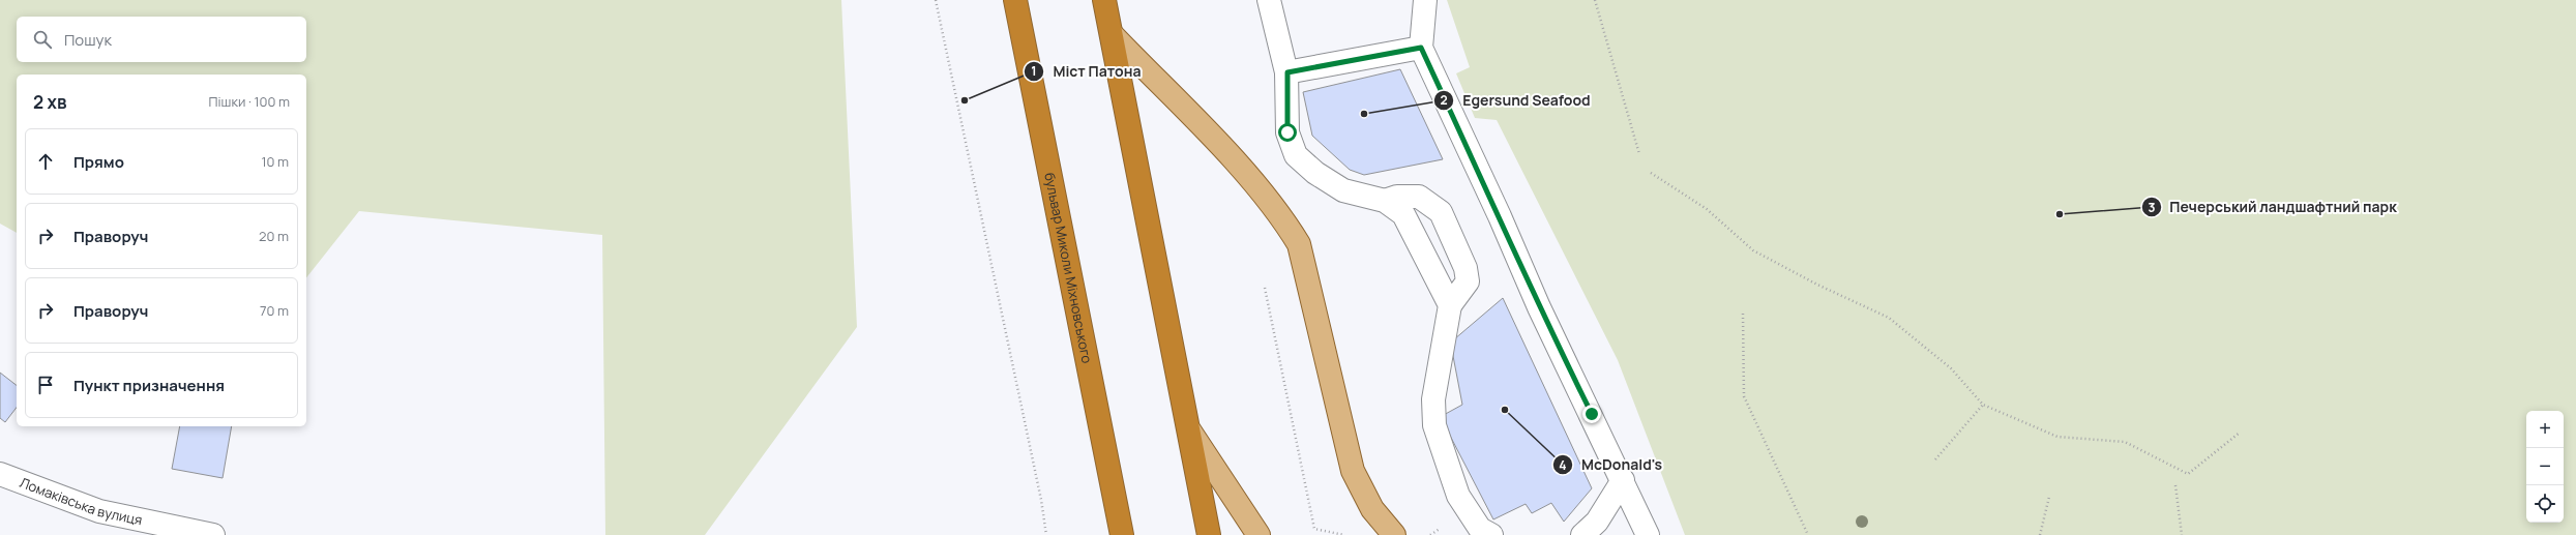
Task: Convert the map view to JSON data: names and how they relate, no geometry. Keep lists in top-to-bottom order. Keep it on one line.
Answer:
{"streets":{"highway":["бульвар Миколи Міхновського"],"street":["Ломаківська вулиця"]},"places":["Міст Патона","Egersund Seafood","Печерський ландшафтний парк","McDonald's"],"page":{"search":"Пошук","heading":["2 хв","Пішки · 100 m"],"list":[["Прямо","10 m"],["Праворуч","20 m"],["Праворуч","70 m"],"Пункт призначення"],"map_buttons":["+","−"]}}
